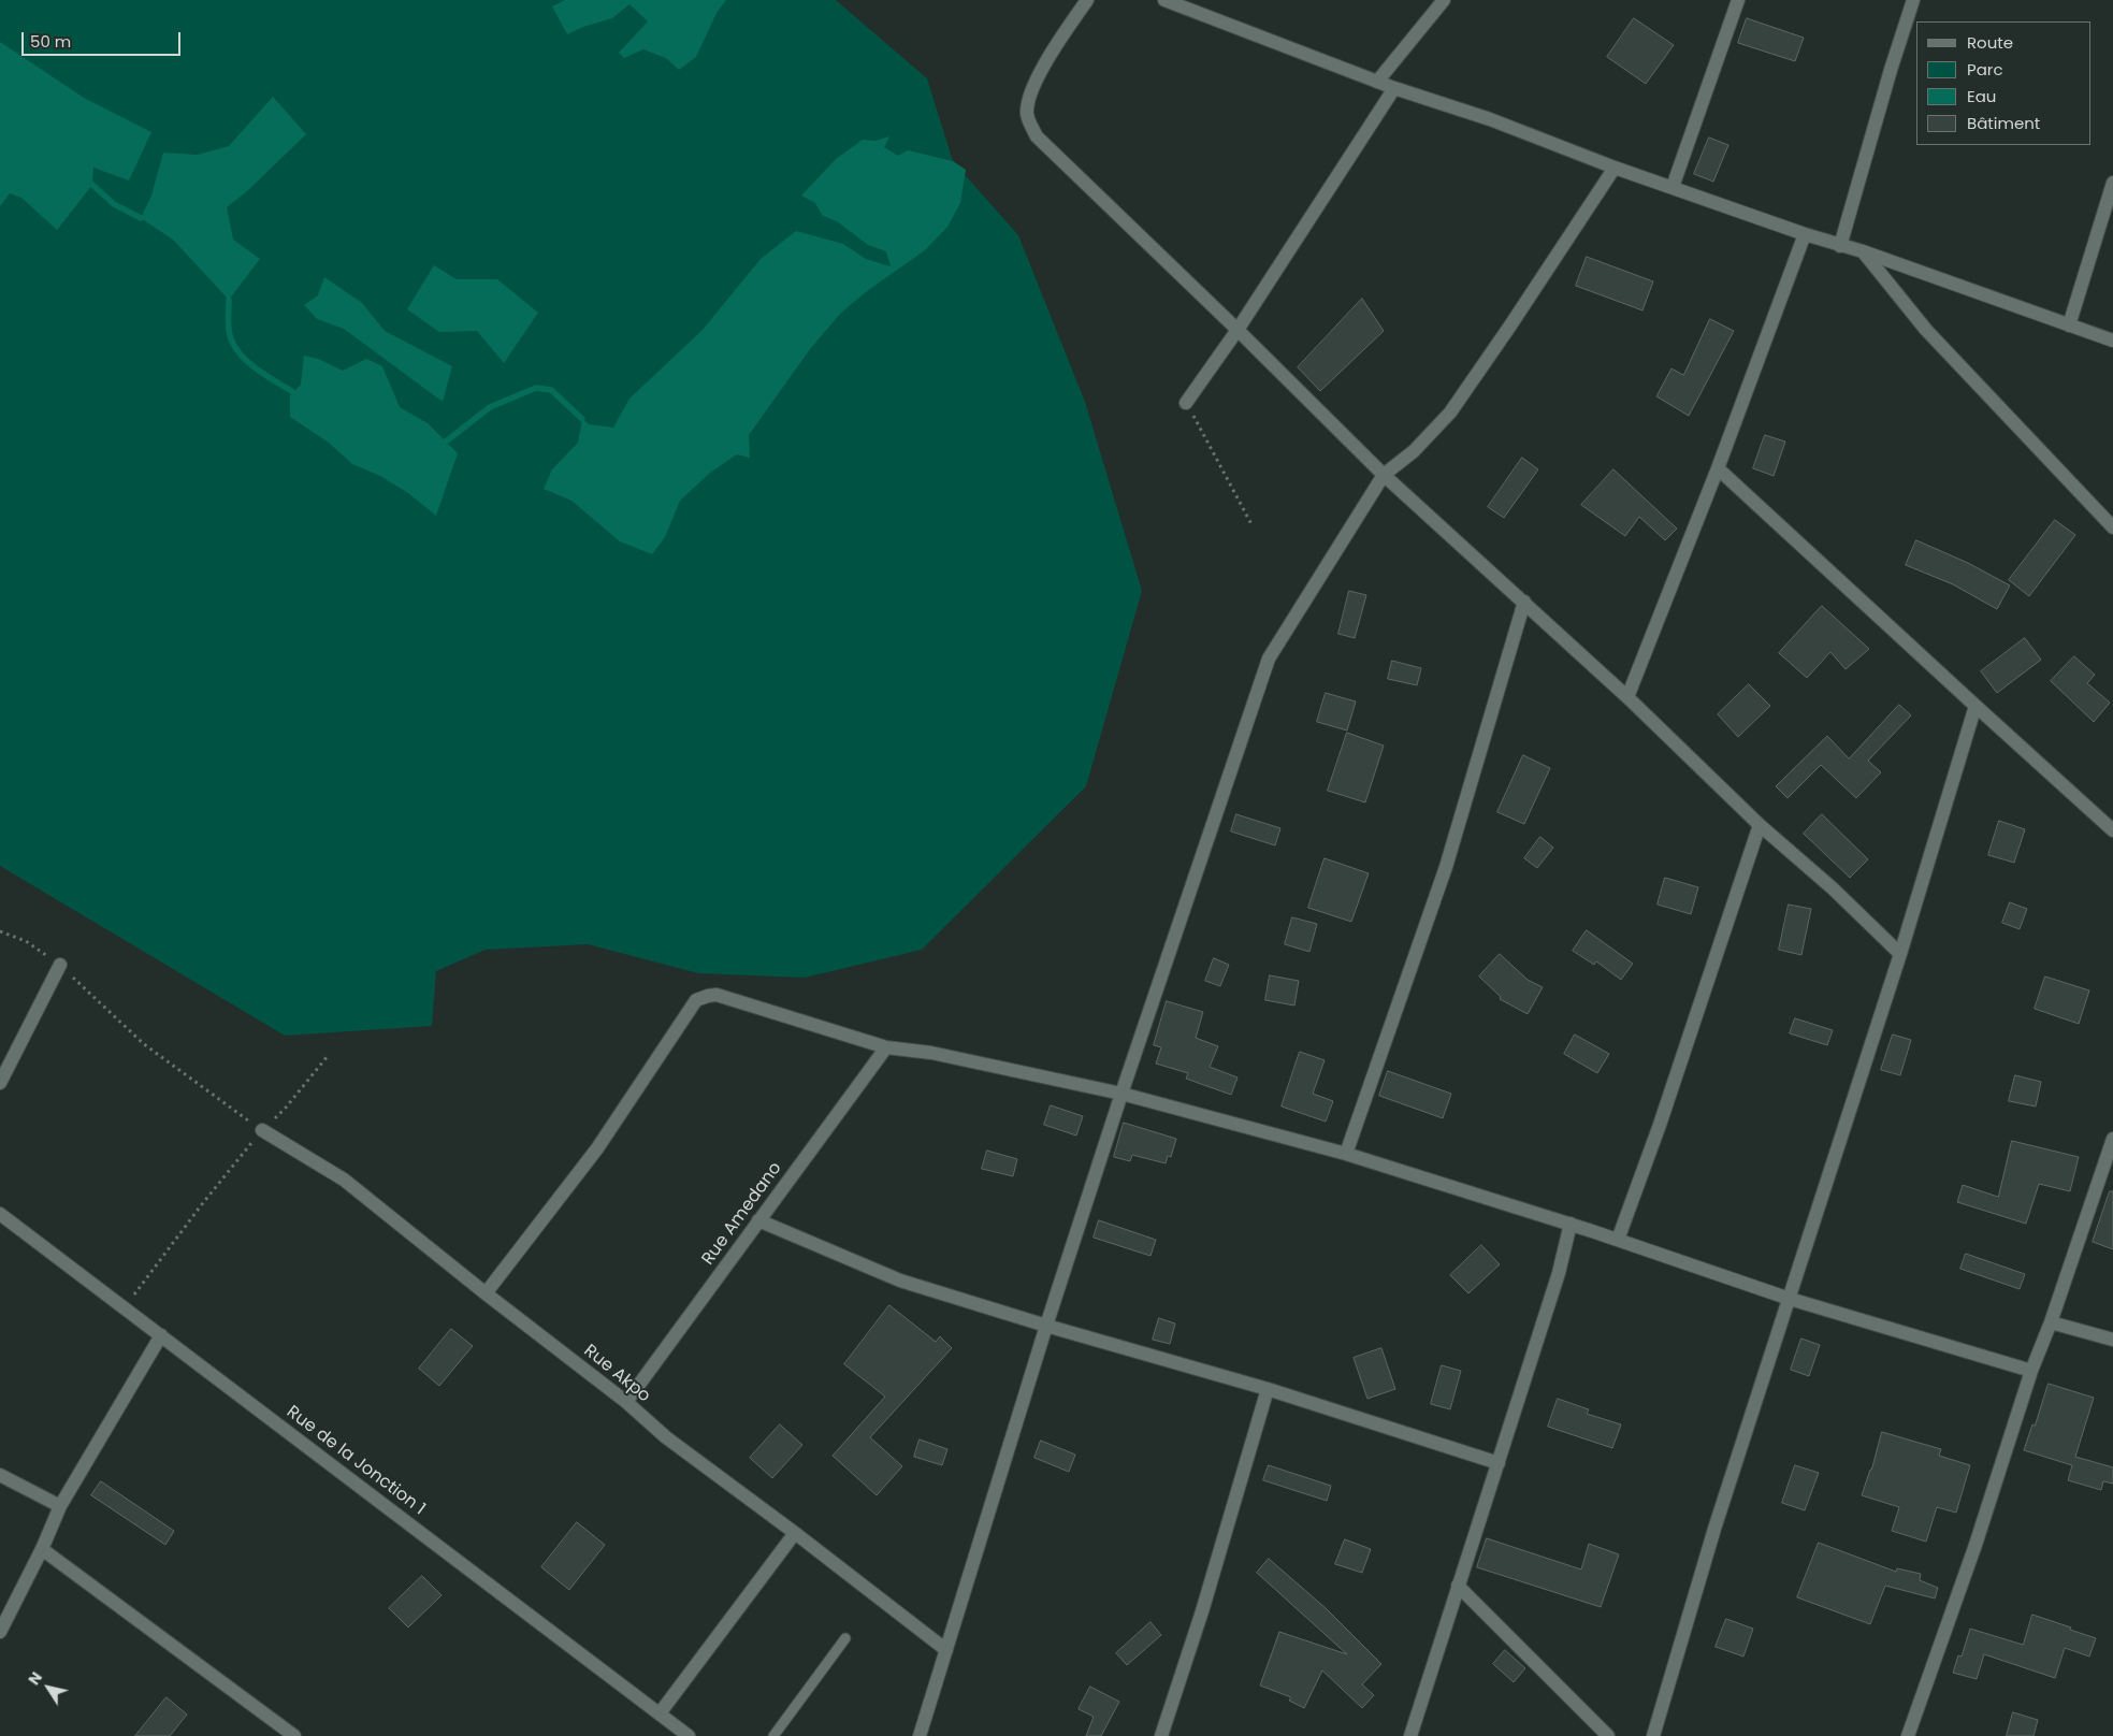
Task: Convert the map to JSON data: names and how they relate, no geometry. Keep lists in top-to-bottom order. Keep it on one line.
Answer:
{"streets":{"street":["Rue Amedano","Rue Akpo","Rue de la Jonction 1"]},"crossings":[["Rue Amedano","Rue Akpo"]],"legend":["Route","Parc","Eau","Bâtiment"],"scale_bar":"50 m","north":"top left"}
